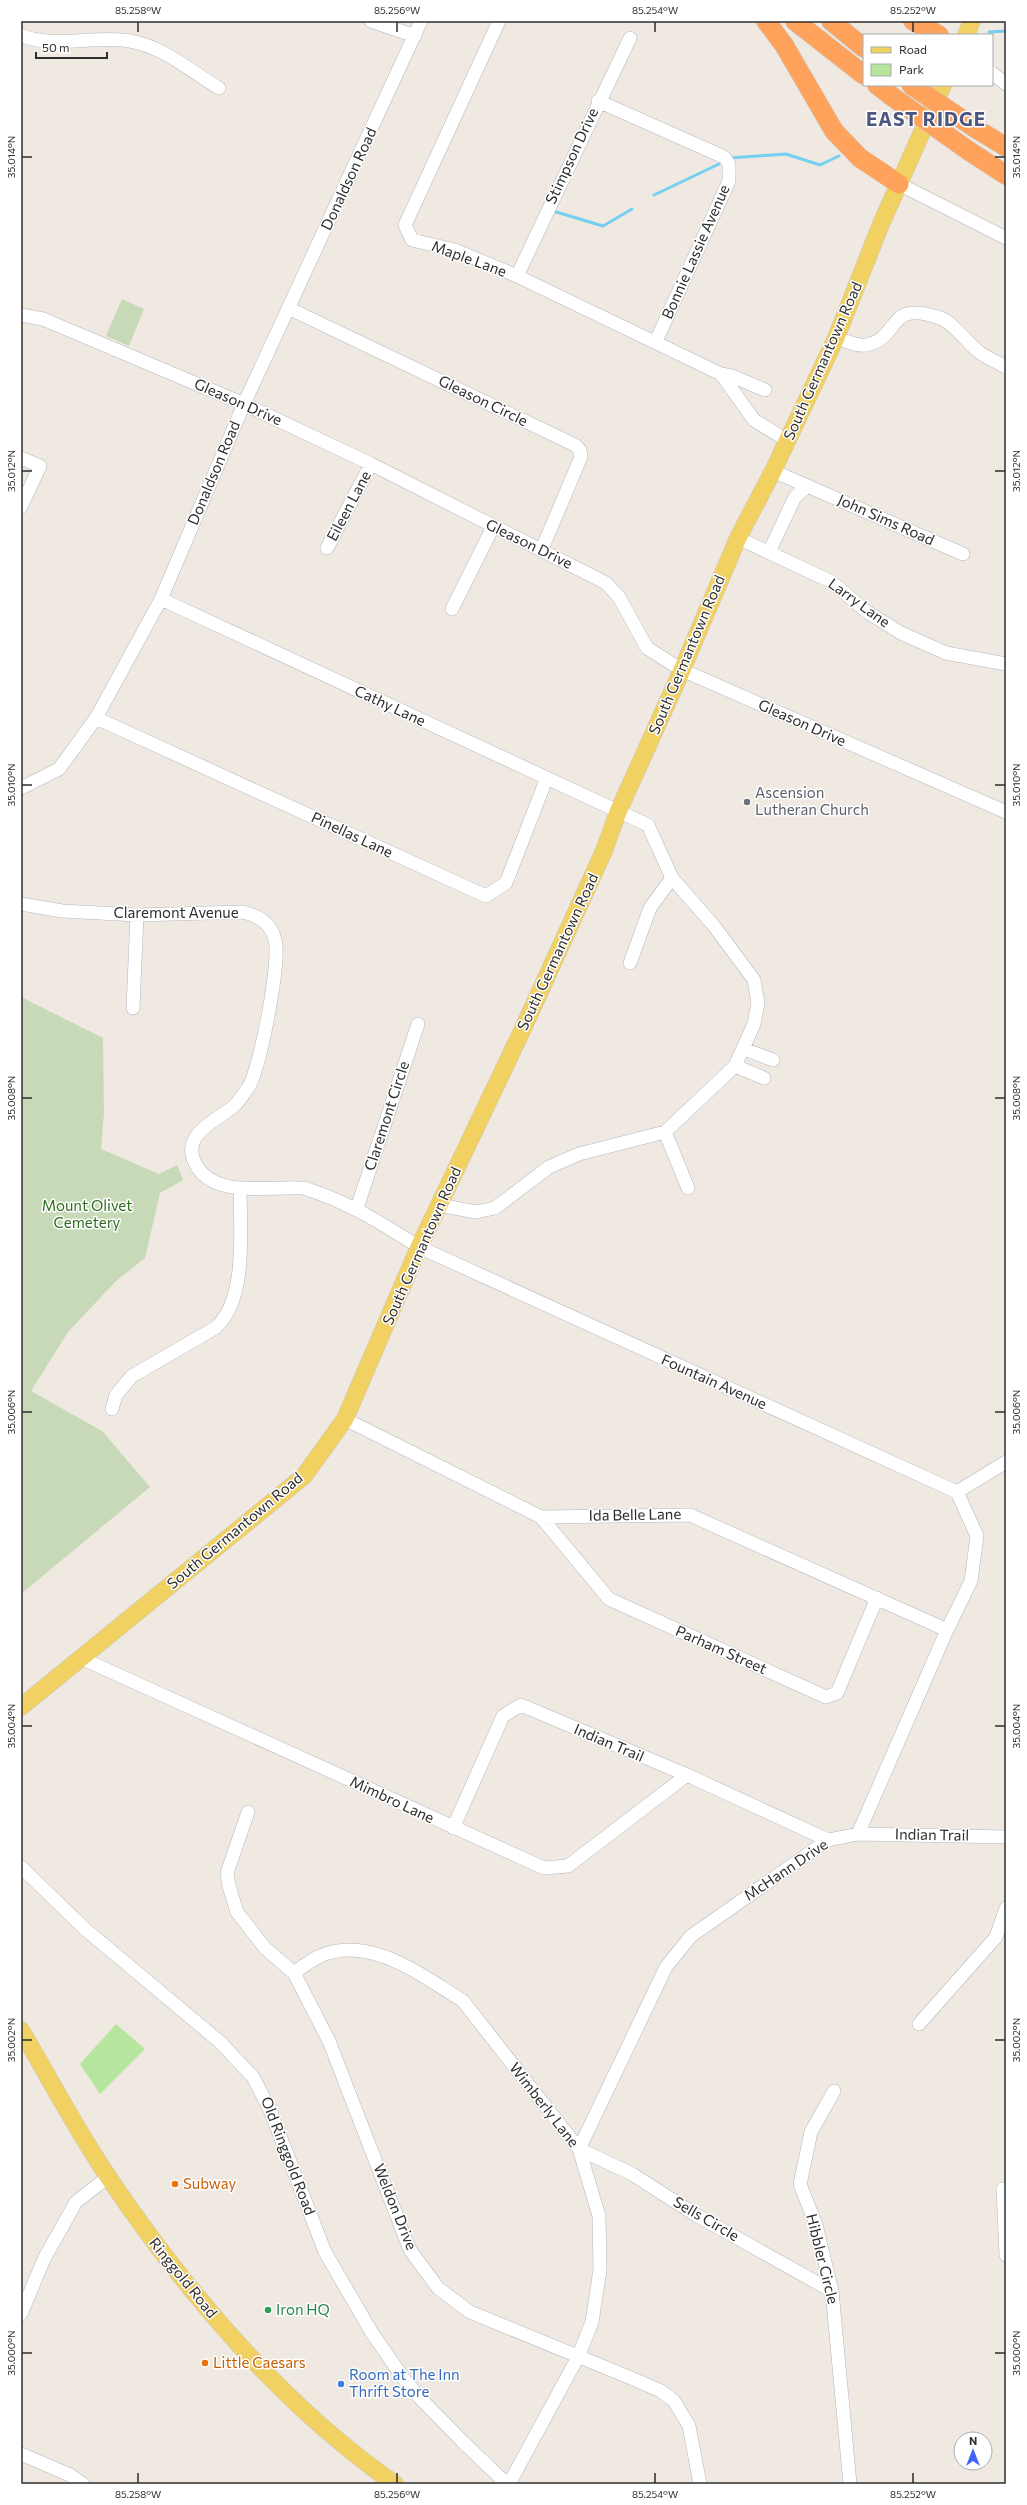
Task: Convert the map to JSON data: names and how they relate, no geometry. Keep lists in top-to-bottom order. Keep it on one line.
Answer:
{"streets":{"main road":["South Germantown Road","Ringgold Road"],"street":["Stimpson Drive","Donaldson Road","Bonnie Lassie Avenue","Maple Lane","Gleason Circle","Gleason Drive","Eileen Lane","John Sims Road","Larry Lane","Cathy Lane","Pinellas Lane","Claremont Avenue","Claremont Circle","Fountain Avenue","Ida Belle Lane","Parham Street","Indian Trail","Mimbro Lane","McHann Drive","Wimberly Lane","Old Ringgold Road","Weldon Drive","Sells Circle","Hibbler Circle"]},"crossings":[["Stimpson Drive","Bonnie Lassie Avenue"],["Stimpson Drive","Maple Lane"],["Donaldson Road","Gleason Circle"],["Donaldson Road","Gleason Drive"],["Donaldson Road","Cathy Lane"],["Donaldson Road","Pinellas Lane"],["Bonnie Lassie Avenue","Maple Lane"],["Maple Lane","South Germantown Road"],["South Germantown Road","Gleason Drive"],["South Germantown Road","John Sims Road"],["South Germantown Road","Larry Lane"],["South Germantown Road","Cathy Lane"],["South Germantown Road","Claremont Avenue"],["South Germantown Road","Fountain Avenue"],["South Germantown Road","Ida Belle Lane"],["South Germantown Road","Mimbro Lane"],["Gleason Circle","Gleason Drive"],["Gleason Drive","Eileen Lane"],["Cathy Lane","Pinellas Lane"],["Claremont Avenue","Claremont Circle"],["Claremont Avenue","Fountain Avenue"],["Ida Belle Lane","Parham Street"],["Indian Trail","Mimbro Lane"],["Indian Trail","McHann Drive"],["McHann Drive","Wimberly Lane"],["McHann Drive","Sells Circle"],["Wimberly Lane","Old Ringgold Road"],["Wimberly Lane","Weldon Drive"],["Wimberly Lane","Sells Circle"],["Sells Circle","Hibbler Circle"]],"districts":["EAST RIDGE"],"parks":["Mount Olivet Cemetery"],"places":["Ascension Lutheran Church","Subway","Iron HQ","Little Caesars","Room at The Inn Thrift Store"],"legend":["Road","Park"],"scale_bar":"50 m","north":"top","coordinates":["85.258°W","85.256°W","85.254°W","85.252°W","35.014°N","35.012°N","35.010°N","35.008°N","35.006°N","35.004°N","35.002°N","35.000°N"]}
